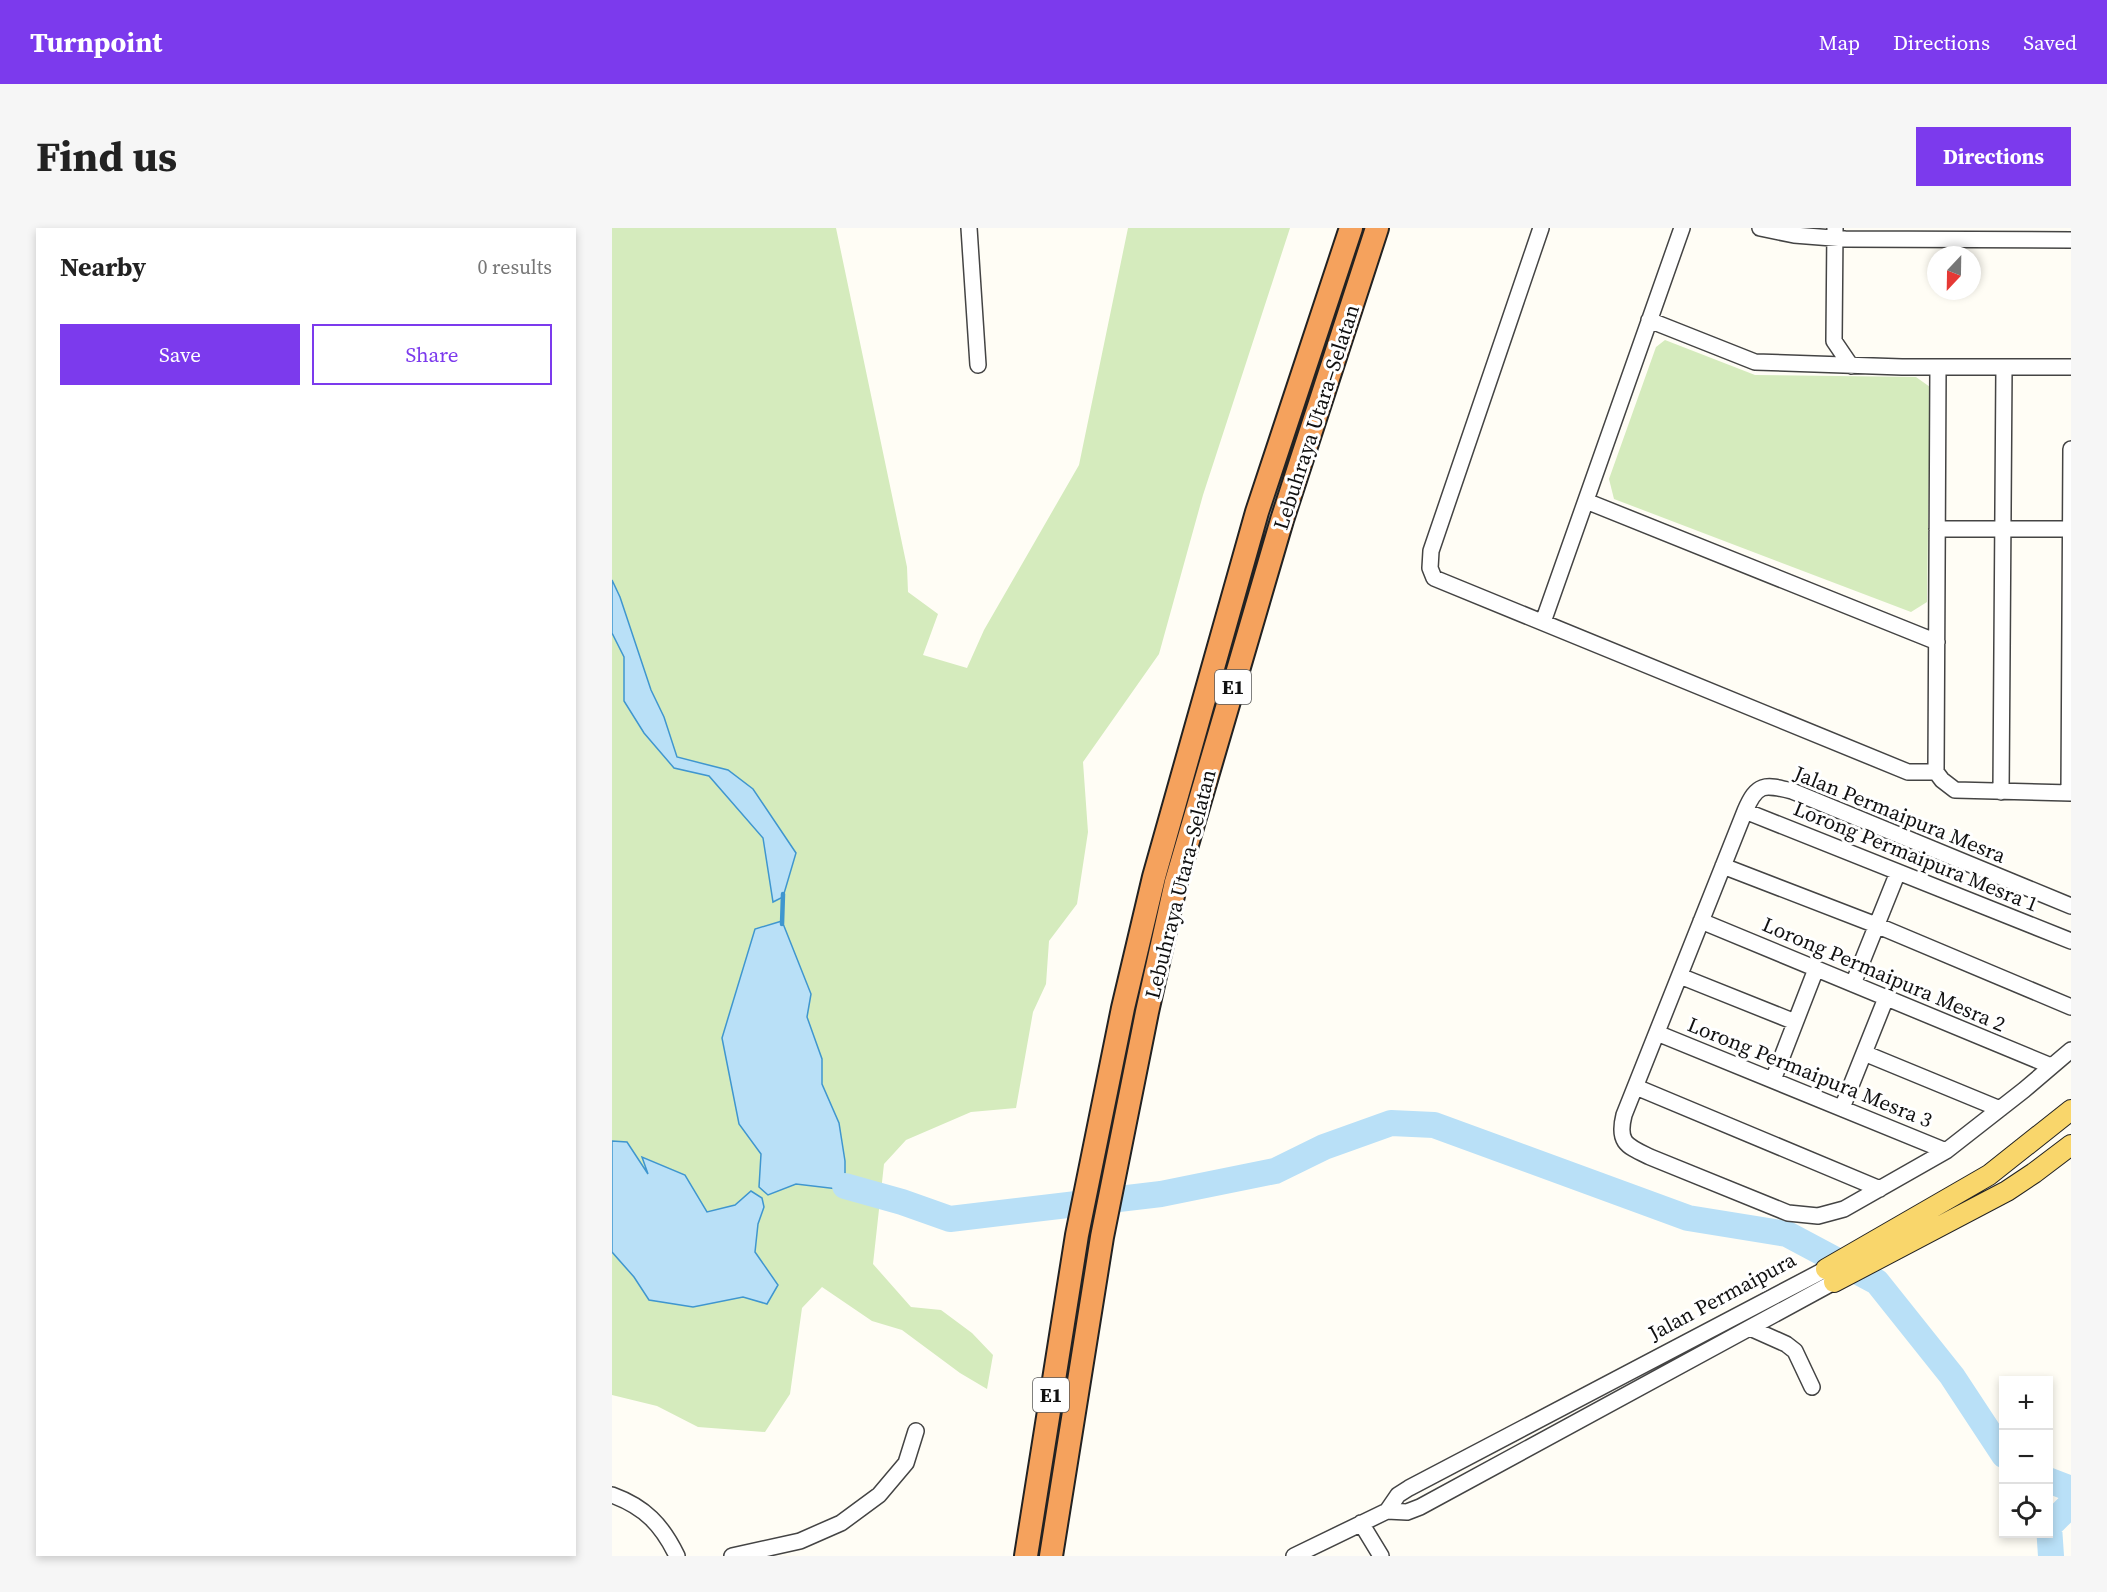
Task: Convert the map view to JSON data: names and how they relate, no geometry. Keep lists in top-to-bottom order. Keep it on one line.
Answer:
{"streets":{"highway":["Lebuhraya Utara–Selatan","E1"],"main road":["Jalan Permaipura"],"street":["Jalan Permaipura Mesra","Lorong Permaipura Mesra 1","Lorong Permaipura Mesra 2","Lorong Permaipura Mesra 3"]},"crossings":[["Jalan Permaipura Mesra","Lorong Permaipura Mesra 1"],["Jalan Permaipura Mesra","Lorong Permaipura Mesra 2"],["Jalan Permaipura Mesra","Lorong Permaipura Mesra 3"]],"north":"bottom","page":{"header":"Turnpoint","nav":["Map","Directions","Saved"],"title":"Find us","buttons":["Directions",["Save","Share"]],"heading":["Nearby","0 results"],"map_buttons":["+","−"]}}
